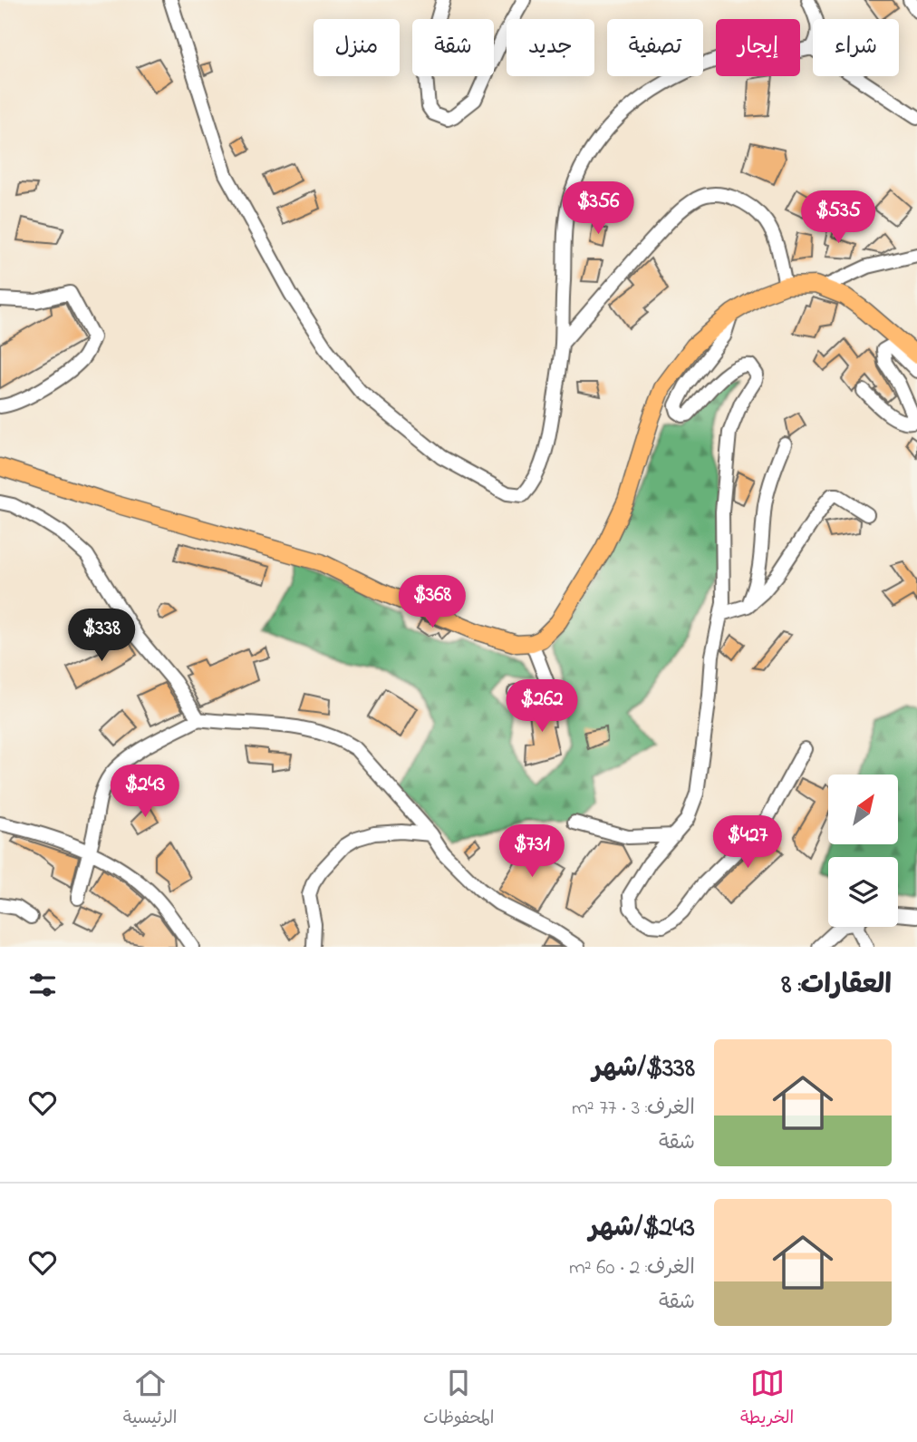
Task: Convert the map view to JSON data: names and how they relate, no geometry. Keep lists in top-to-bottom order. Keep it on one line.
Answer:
{"north":"top right","page":{"chip":["شراء","إيجار","تصفية","جديد","شقة","منزل"],"price":["$356","$535","$368","$338","$262","$243","$427","$731"],"heading":"العقارات: 8","list":[{"name":"$338/شهر","note":"الغرف: 3 · 77 m² · شقة"},{"name":"$243/شهر","note":"الغرف: 2 · 60 m² · شقة"}],"tabs":["الخريطة","المحفوظات","الرئيسية"]}}
